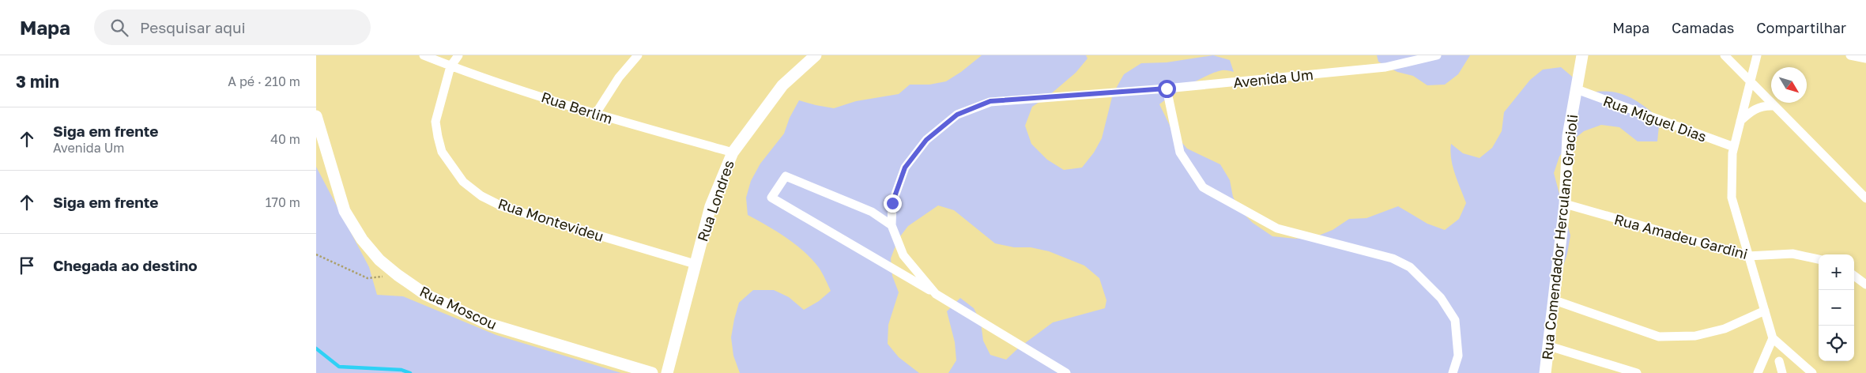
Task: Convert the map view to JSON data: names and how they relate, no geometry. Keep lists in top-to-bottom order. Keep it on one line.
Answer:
{"streets":{"street":["Avenida Um","Rua Berlim","Rua Miguel Dias","Rua Londres","Rua Montevideu","Rua Amadeu Gardini","Rua Comendador Herculano Gracioli","Rua Moscou"]},"crossings":[["Rua Berlim","Rua Londres"],["Rua Berlim","Rua Montevideu"],["Rua Miguel Dias","Rua Comendador Herculano Gracioli"],["Rua Londres","Rua Montevideu"],["Rua Amadeu Gardini","Rua Comendador Herculano Gracioli"]],"north":"bottom right","page":{"header":"Mapa","search":"Pesquisar aqui","nav":["Mapa","Camadas","Compartilhar"],"heading":["3 min","A pé · 210 m"],"list":[["Siga em frente","Avenida Um","40 m"],["Siga em frente","170 m"],"Chegada ao destino"],"map_buttons":["+","−"]}}
